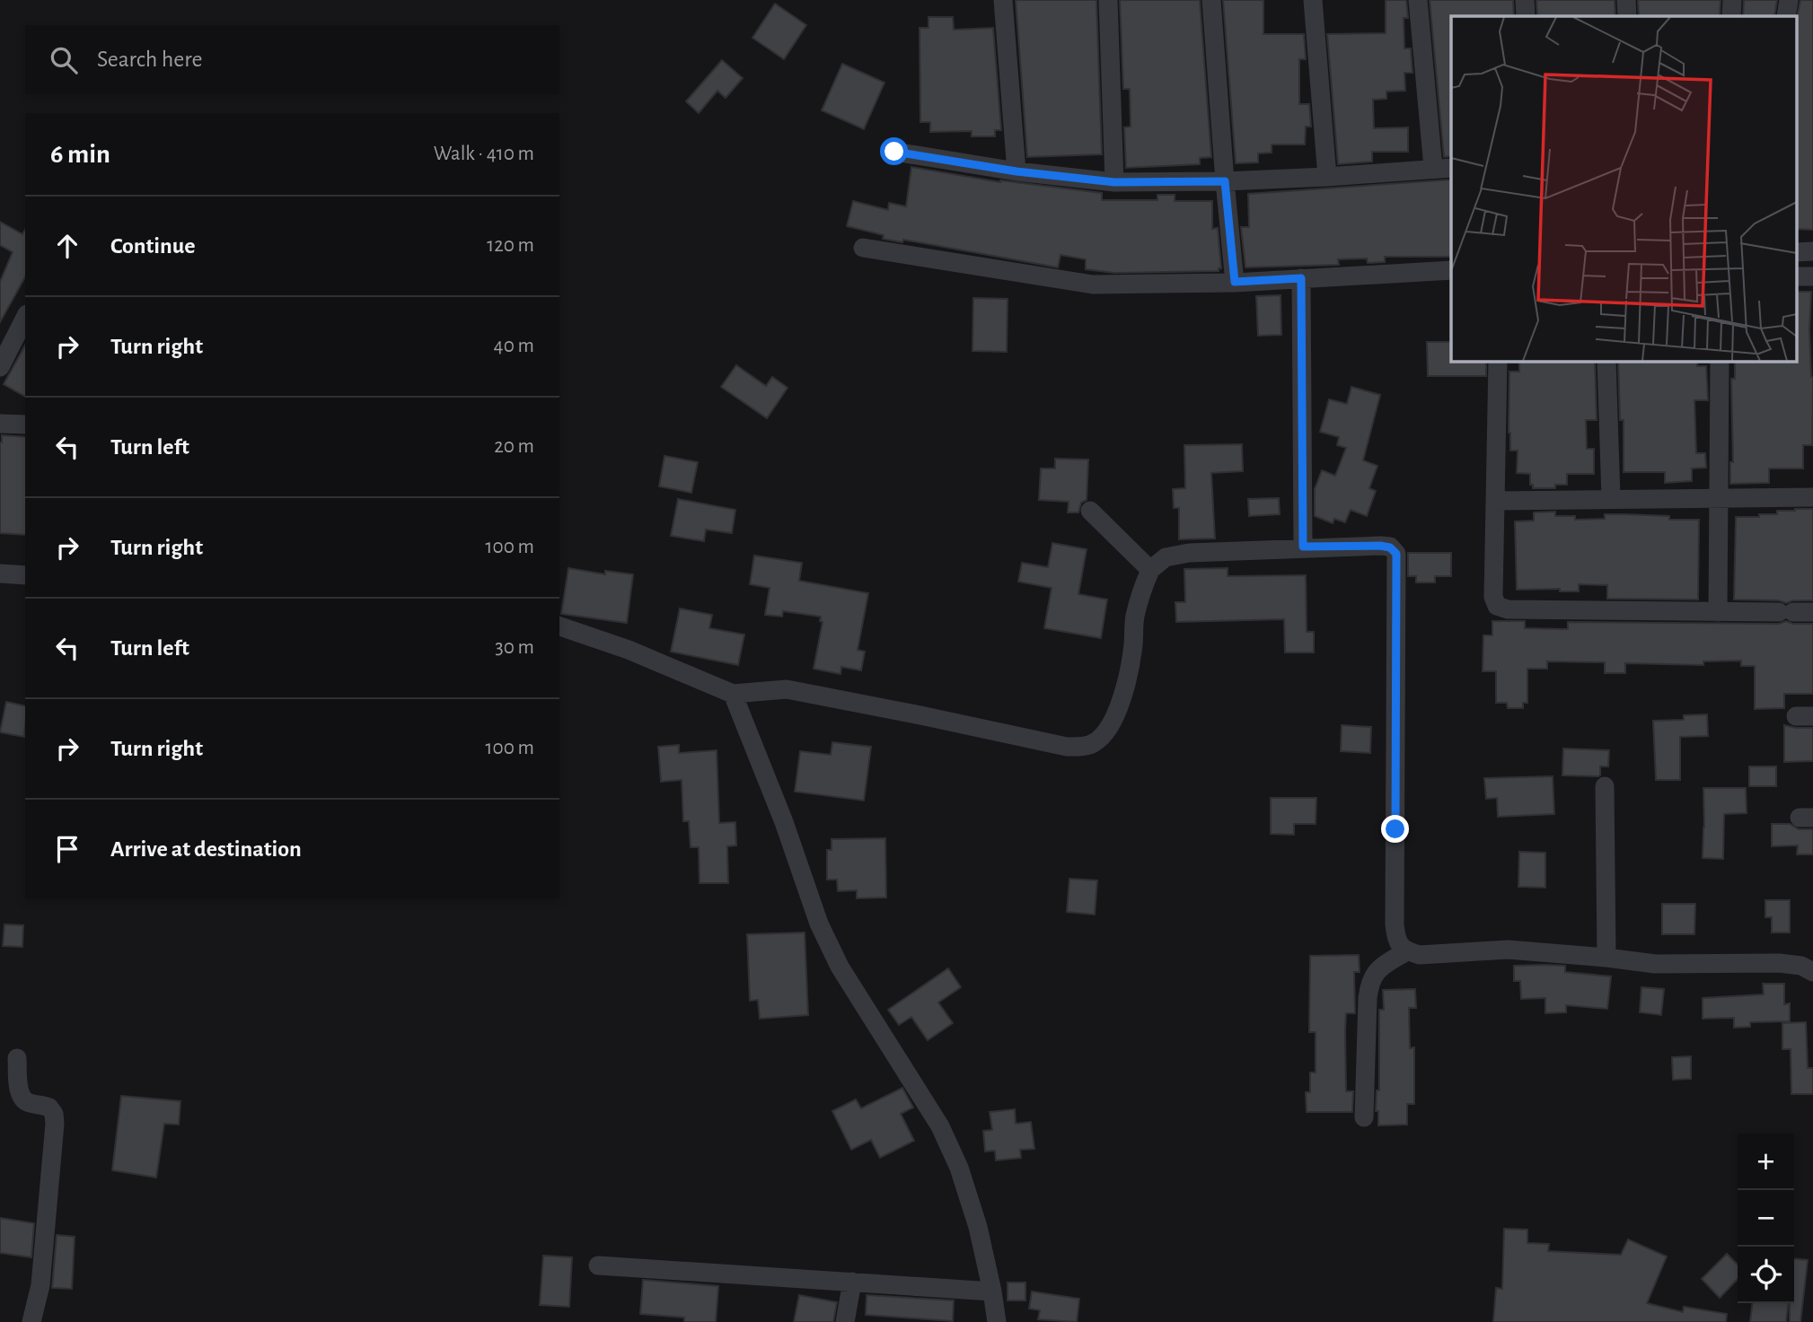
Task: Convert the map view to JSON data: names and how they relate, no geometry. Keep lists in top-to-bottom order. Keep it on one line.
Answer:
{"page":{"search":"Search here","heading":["6 min","Walk · 410 m"],"list":[["Continue","120 m"],["Turn right","40 m"],["Turn left","20 m"],["Turn right","100 m"],["Turn left","30 m"],["Turn right","100 m"],"Arrive at destination"],"map_buttons":["+","−"]}}
